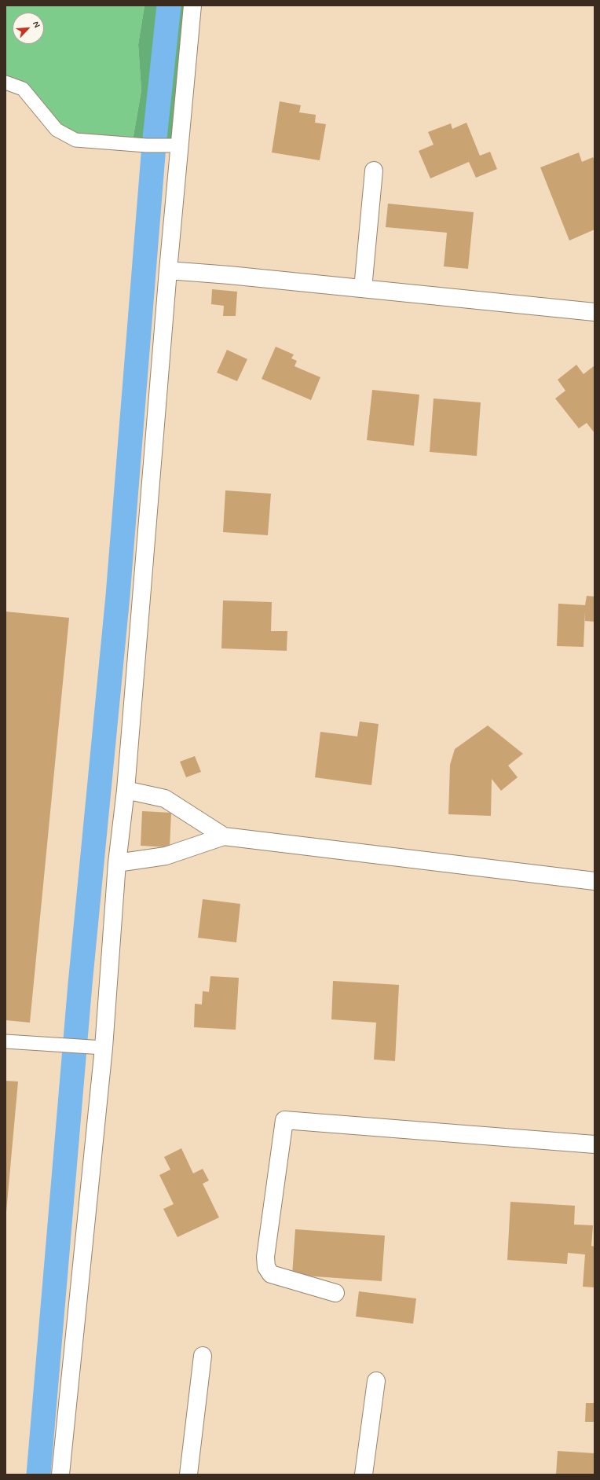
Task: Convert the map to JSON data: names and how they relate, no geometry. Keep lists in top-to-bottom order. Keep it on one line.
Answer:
{"north":"top right"}
